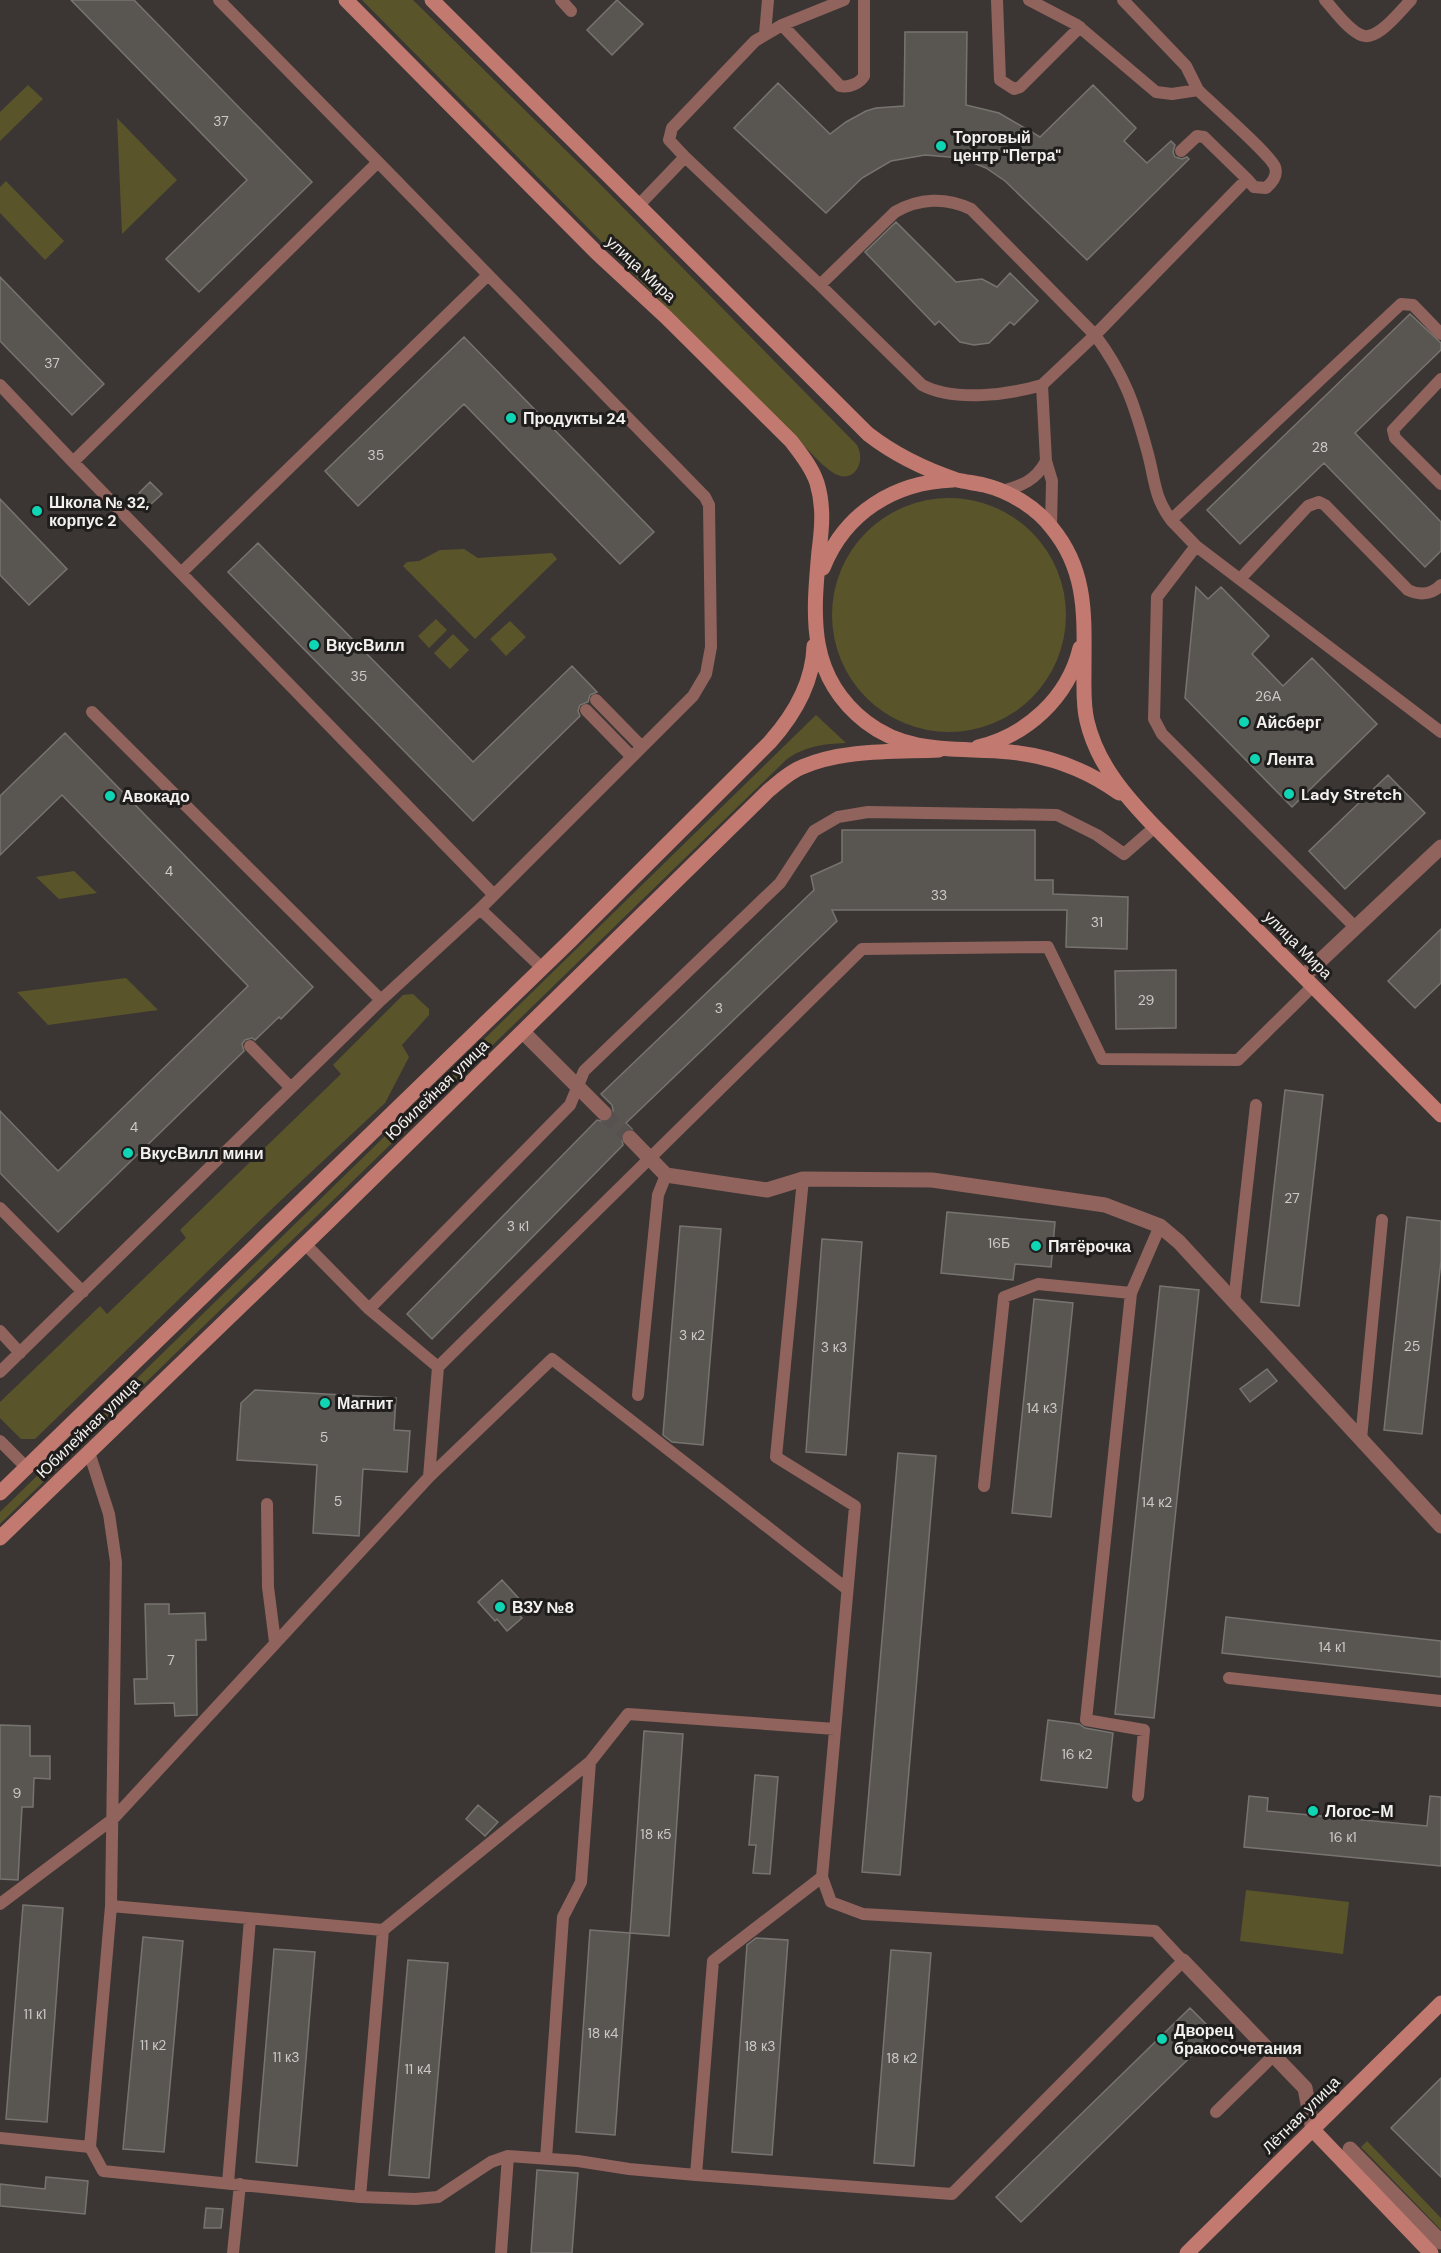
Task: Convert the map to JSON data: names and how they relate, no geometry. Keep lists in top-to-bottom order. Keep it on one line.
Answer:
{"streets":{"main road":["улица Мира","Юбилейная улица","Лётная улица"]},"crossings":[["улица Мира","Юбилейная улица"]],"places":["Торговый центр \"Петра\"","Продукты 24","Школа № 32, корпус 2","ВкусВилл","Айсберг","Лента","Lady Stretch","Авокадо","ВкусВилл мини","Пятёрочка","Магнит","ВЗУ №8","Логос-М","Дворец бракосочетания"],"house_numbers":["37","37","28","35","35","26А","4","33","31","29","3","4","27","3 к1","16Б","3 к2","25","3 к3","14 к3","5","5","14 к2","14 к1","7","16 к2","9","18 к5","16 к1","11 к1","18 к4","11 к2","18 к3","11 к3","18 к2","11 к4"]}
